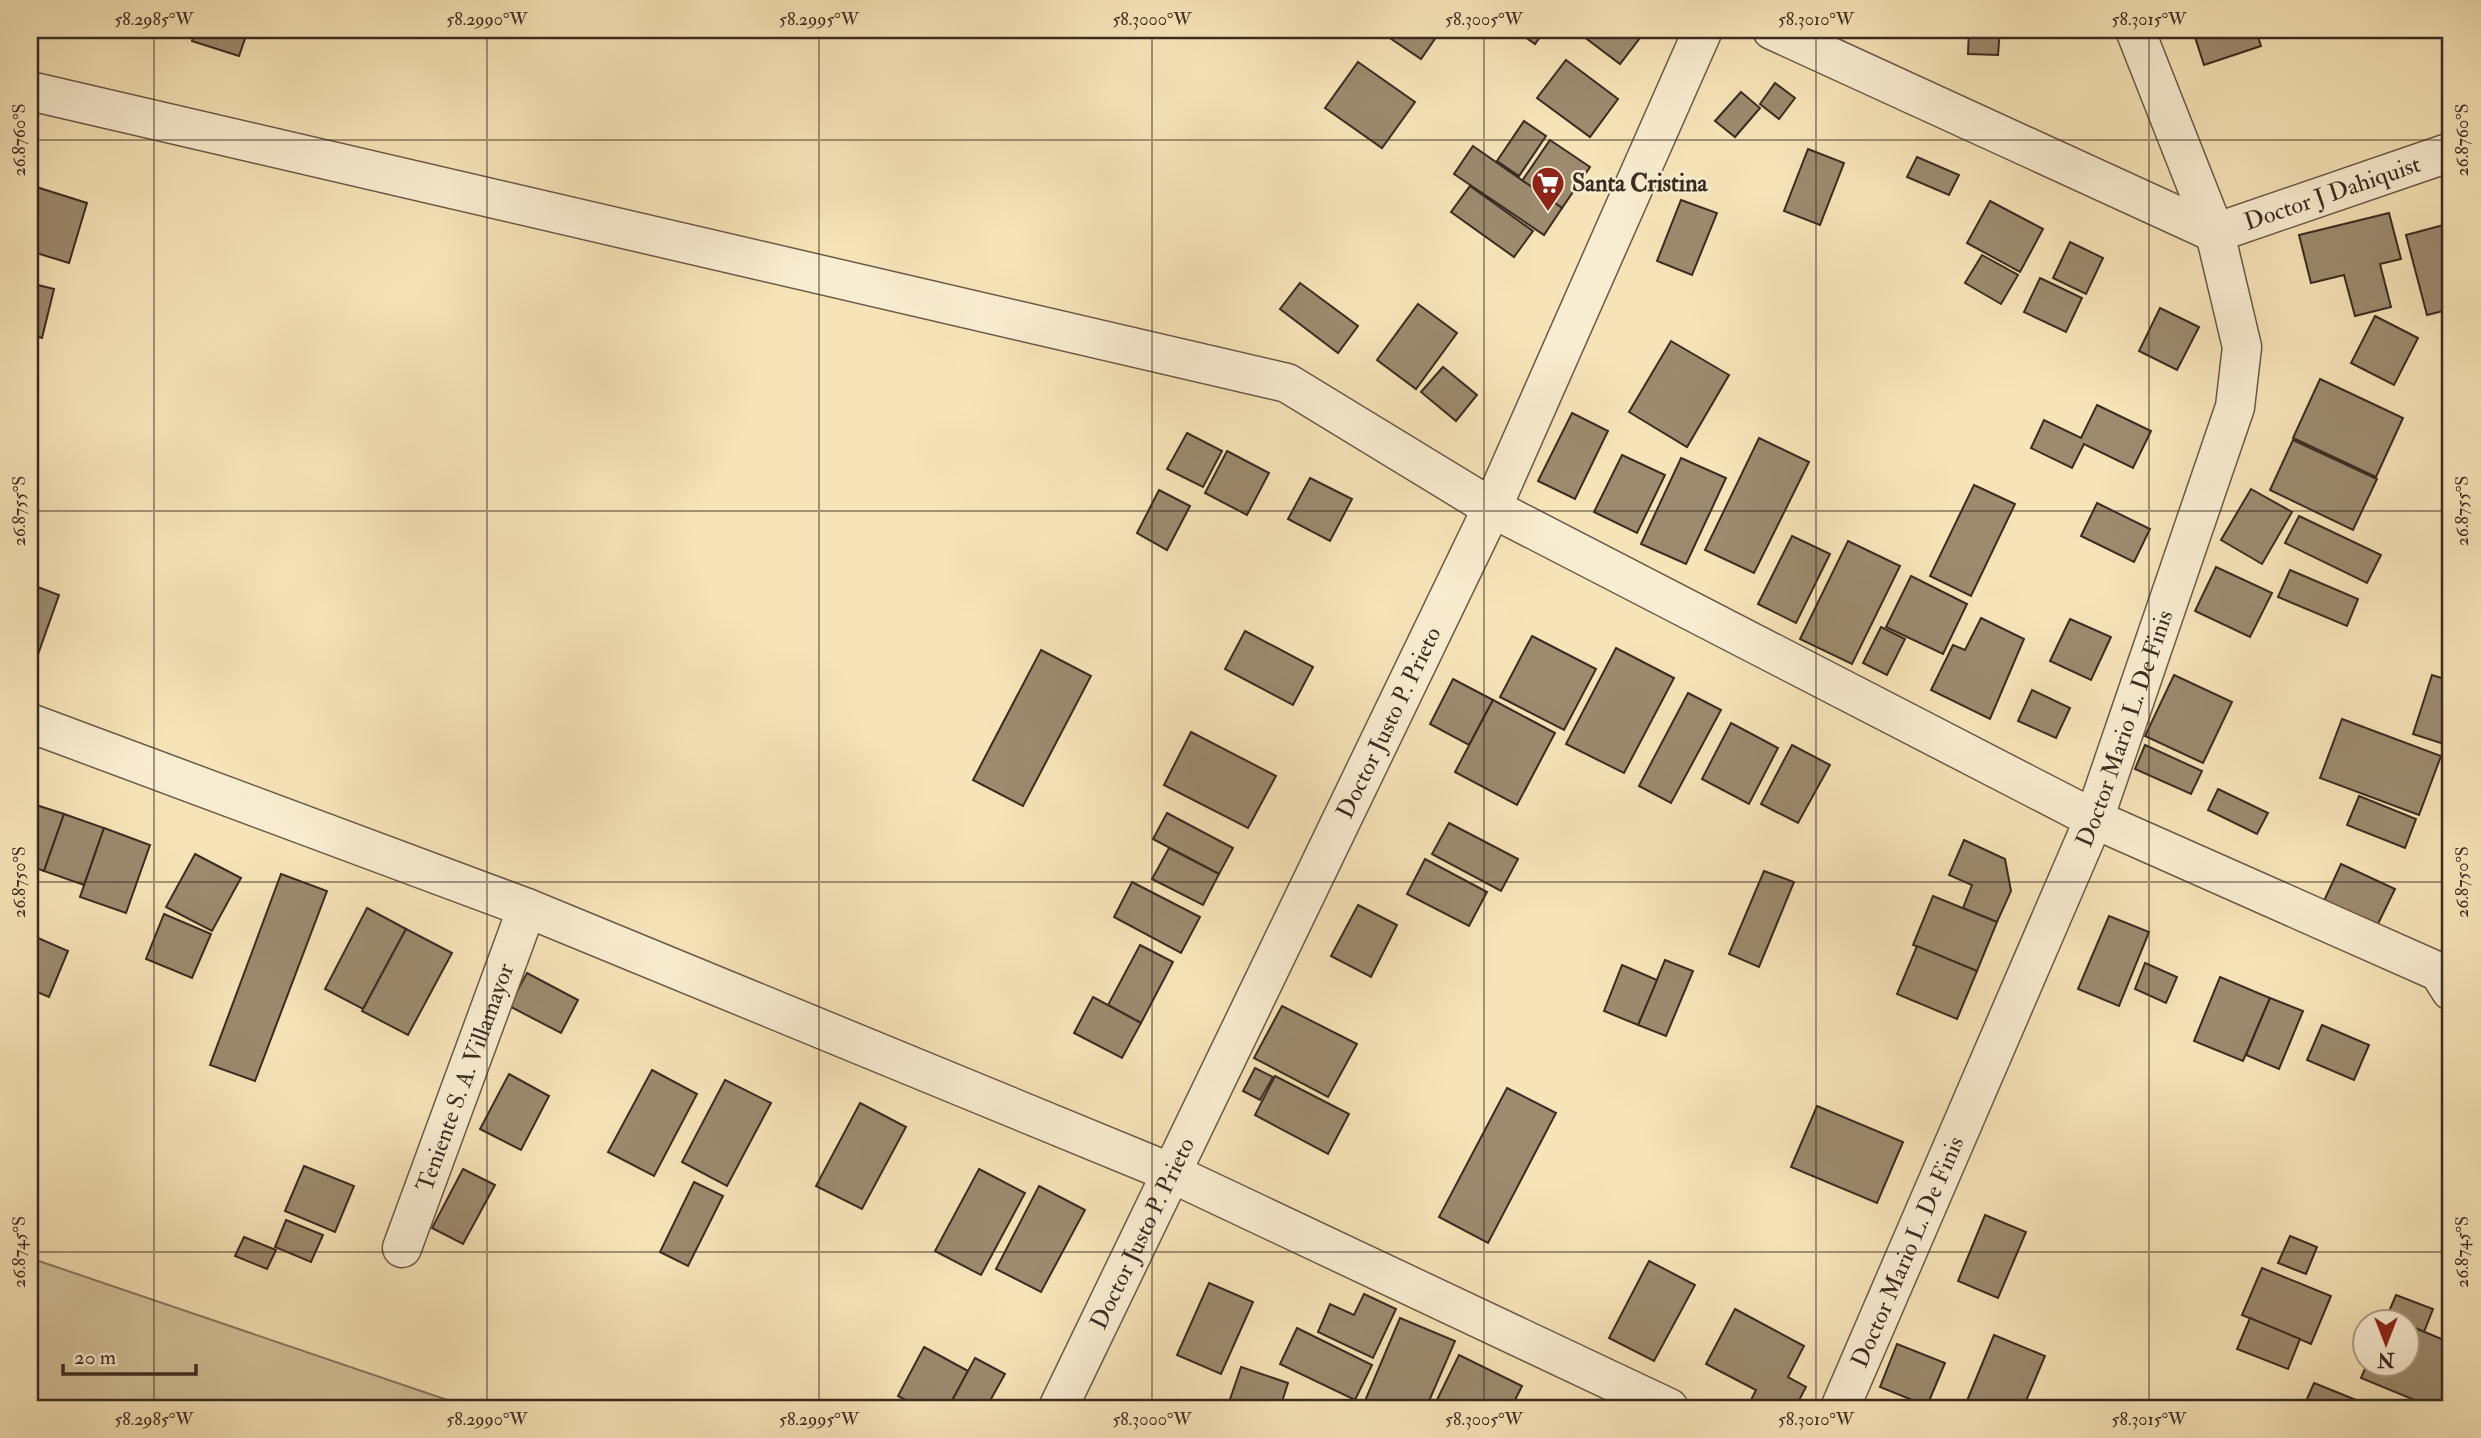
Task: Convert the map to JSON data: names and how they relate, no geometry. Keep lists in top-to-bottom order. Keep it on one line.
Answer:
{"streets":{"street":["Doctor J Dahiquist","Doctor Justo P. Prieto","Doctor Mario L. De Finis","Teniente S. A. Villamayor"]},"crossings":[["Doctor J Dahiquist","Doctor Mario L. De Finis"]],"places":{"supermarket":["Santa Cristina"]},"scale_bar":"20 m","north":"bottom","coordinates":["58.2985°W","58.2990°W","58.2995°W","58.3000°W","58.3005°W","58.3010°W","58.3015°W","26.8760°S","26.8755°S","26.8750°S","26.8745°S"]}
